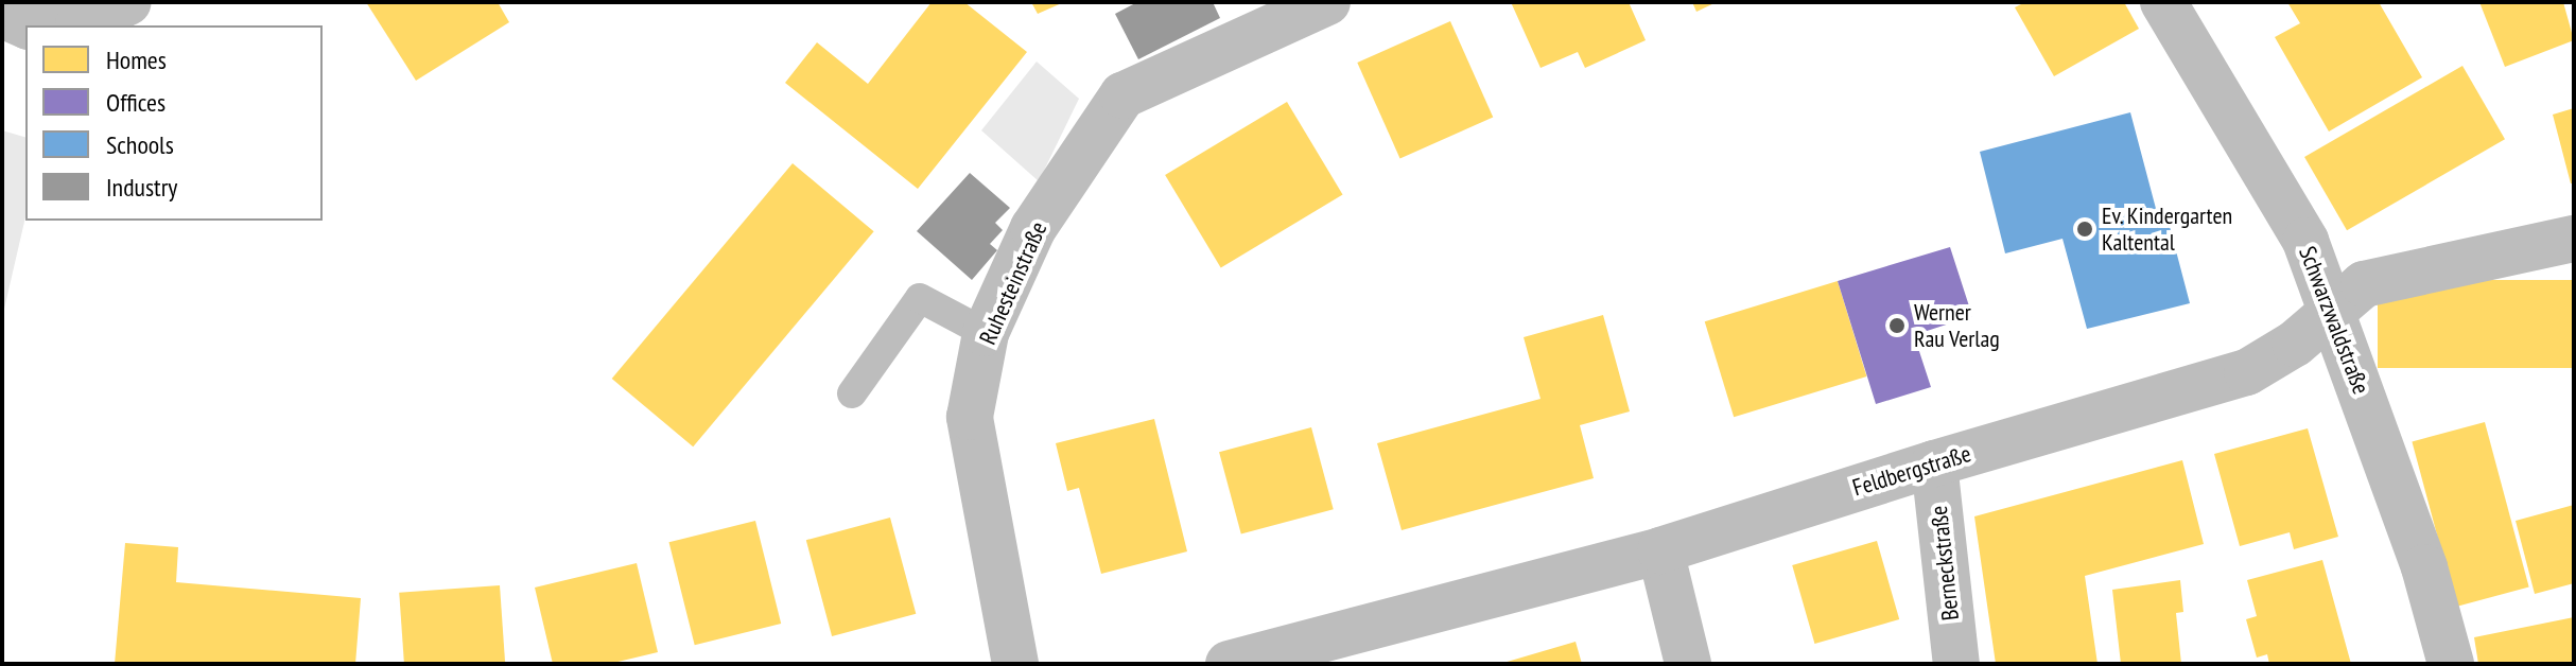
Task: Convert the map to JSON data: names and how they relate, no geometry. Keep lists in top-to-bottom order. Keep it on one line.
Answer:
{"streets":{"street":["Ruhesteinstraße","Schwarzwaldstraße","Feldbergstraße","Berneckstraße"]},"crossings":[["Schwarzwaldstraße","Feldbergstraße"],["Feldbergstraße","Berneckstraße"]],"places":["Ev. Kindergarten Kaltental","Werner Rau Verlag"],"legend":["Homes","Offices","Schools","Industry"]}
